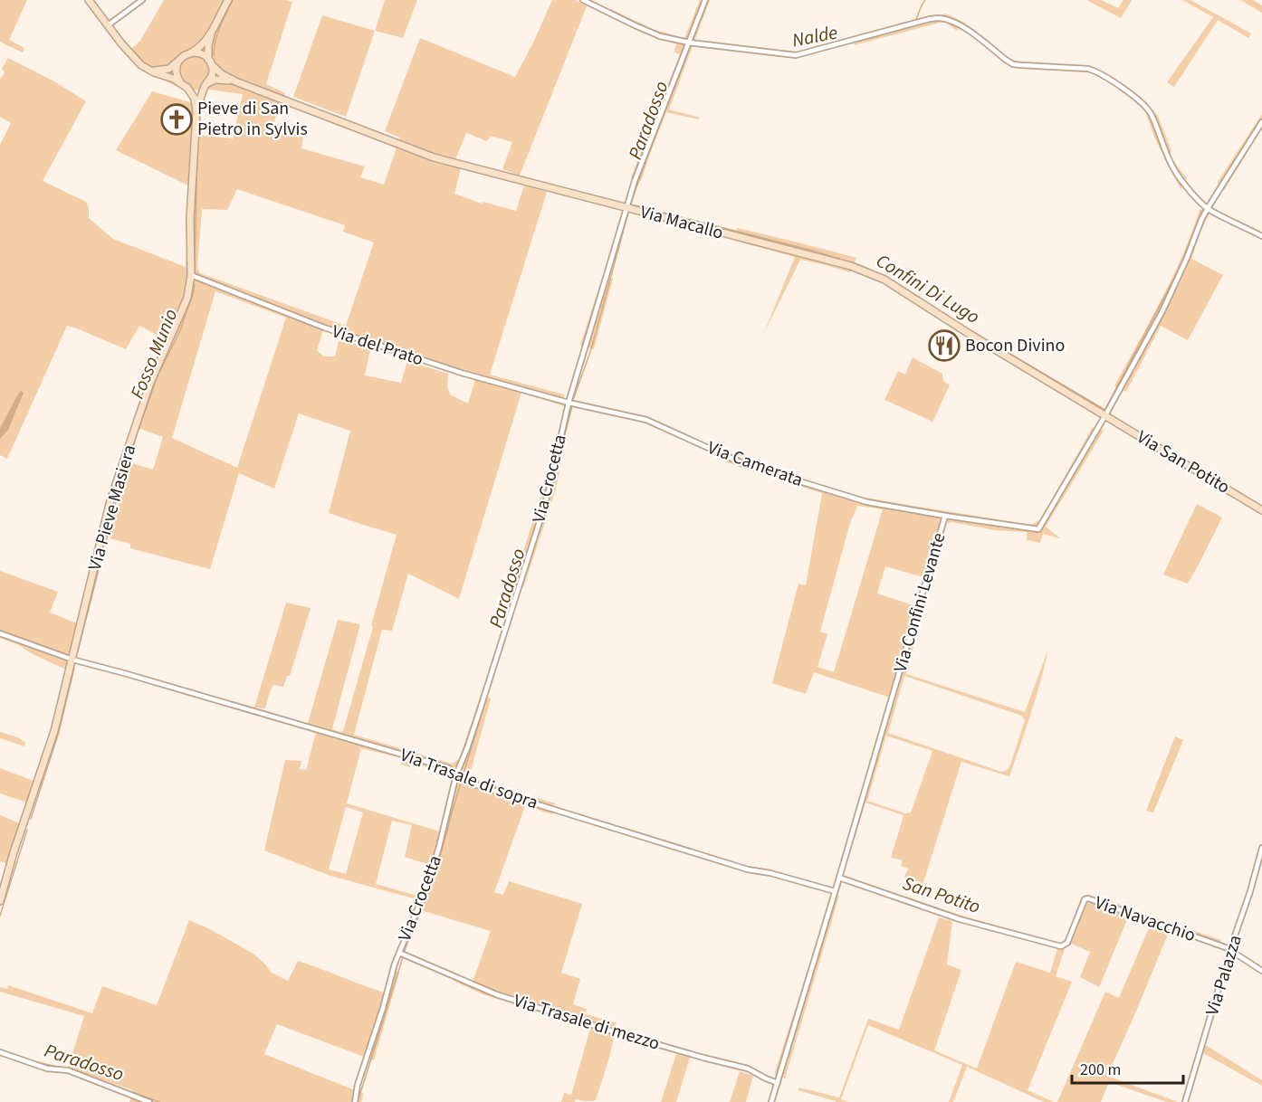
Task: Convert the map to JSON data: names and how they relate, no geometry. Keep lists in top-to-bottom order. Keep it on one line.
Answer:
{"streets":{"street":["Via Macallo","Via del Prato","Via San Potito","Via Camerata","Via Crocetta","Via Pieve Masiera","Via Confini Levante","Via Trasale di sopra","Via Navacchio","Via Palazza","Via Trasale di mezzo"]},"crossings":[["Via Macallo","Via San Potito"],["Via Macallo","Via Crocetta"],["Via Macallo","Via Pieve Masiera"],["Via Macallo","Via Confini Levante"],["Via del Prato","Via Camerata"],["Via del Prato","Via Crocetta"],["Via del Prato","Via Pieve Masiera"],["Via San Potito","Via Confini Levante"],["Via Camerata","Via Crocetta"],["Via Camerata","Via Confini Levante"],["Via Crocetta","Via Trasale di sopra"],["Via Crocetta","Via Trasale di mezzo"],["Via Pieve Masiera","Via Trasale di sopra"],["Via Confini Levante","Via Trasale di sopra"],["Via Confini Levante","Via Navacchio"],["Via Confini Levante","Via Trasale di mezzo"],["Via Navacchio","Via Palazza"]],"water":["Nalde","Paradosso","Confini Di Lugo","Fosso Munio","San Potito"],"places":{"church":["Pieve di San Pietro in Sylvis"],"restaurant":["Bocon Divino"]},"scale_bar":"200 m"}
